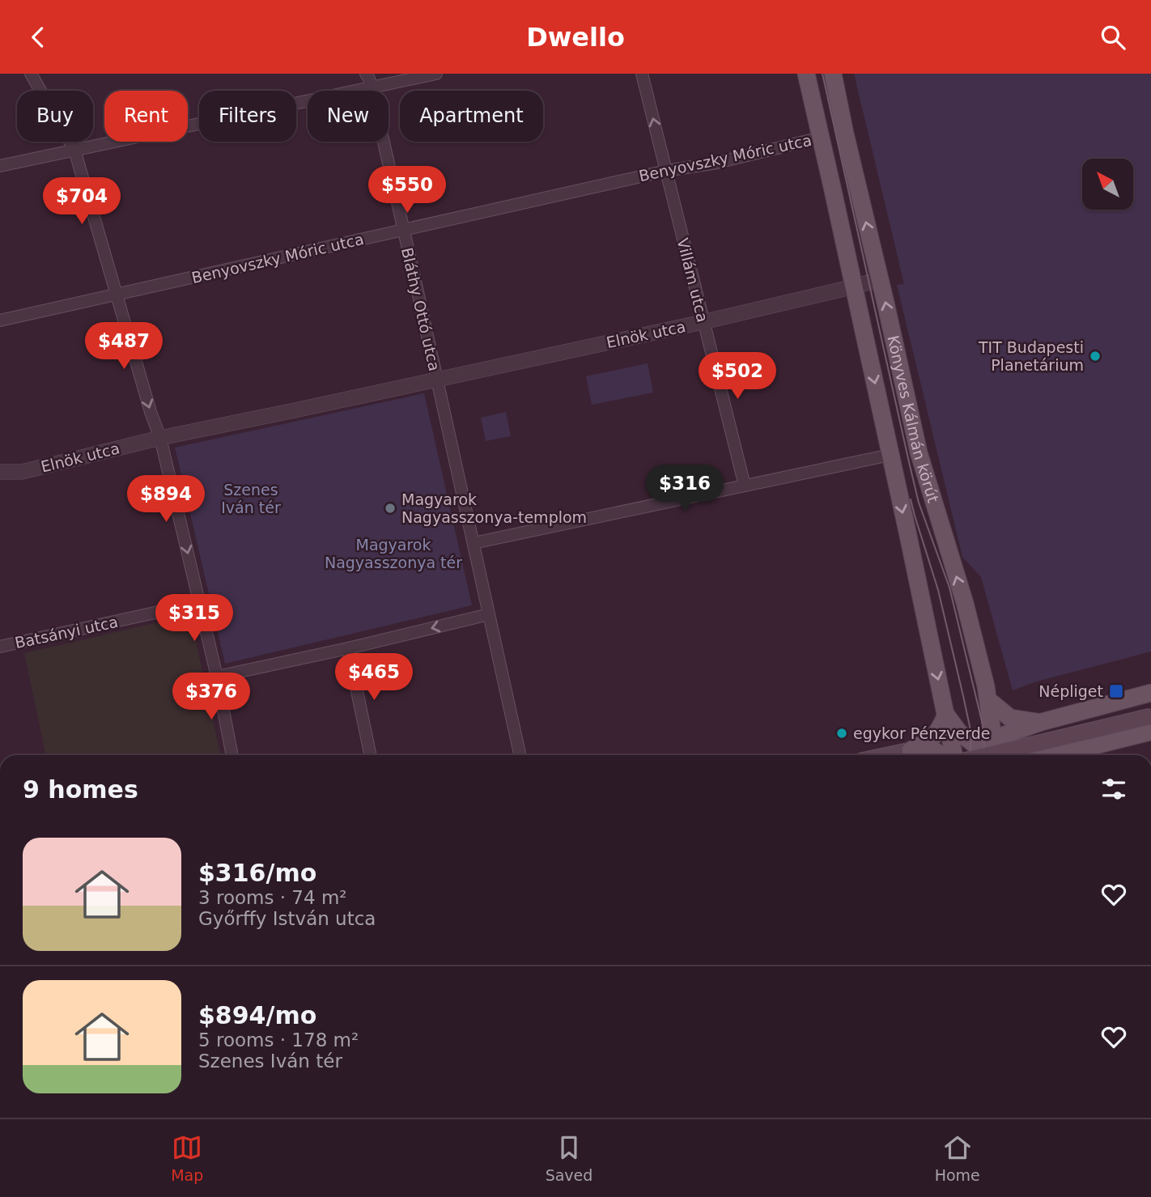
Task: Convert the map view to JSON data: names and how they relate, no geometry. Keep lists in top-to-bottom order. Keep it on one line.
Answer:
{"streets":{"main road":["Könyves Kálmán körút"],"street":["Benyovszky Móric utca","Villám utca","Bláthy Ottó utca","Elnök utca","Batsányi utca"]},"crossings":[["Benyovszky Móric utca","Villám utca"],["Benyovszky Móric utca","Bláthy Ottó utca"],["Benyovszky Móric utca","Könyves Kálmán körút"],["Villám utca","Elnök utca"],["Bláthy Ottó utca","Elnök utca"],["Elnök utca","Könyves Kálmán körút"]],"parks":["Szenes Iván tér","Magyarok Nagyasszonya tér"],"places":{"other":["TIT Budapesti Planetárium","Magyarok Nagyasszonya-templom","egykor Pénzverde"],"transit":["Népliget"]},"north":"top left","page":{"header":"Dwello","chip":["Buy","Rent","Filters","New","Apartment"],"price":["$550","$704","$487","$502","$316","$894","$315","$465","$376"],"heading":"9 homes","list":[{"name":"$316/mo","note":"3 rooms · 74 m² · Győrffy István utca"},{"name":"$894/mo","note":"5 rooms · 178 m² · Szenes Iván tér"}],"tabs":["Map","Saved","Home"]}}
